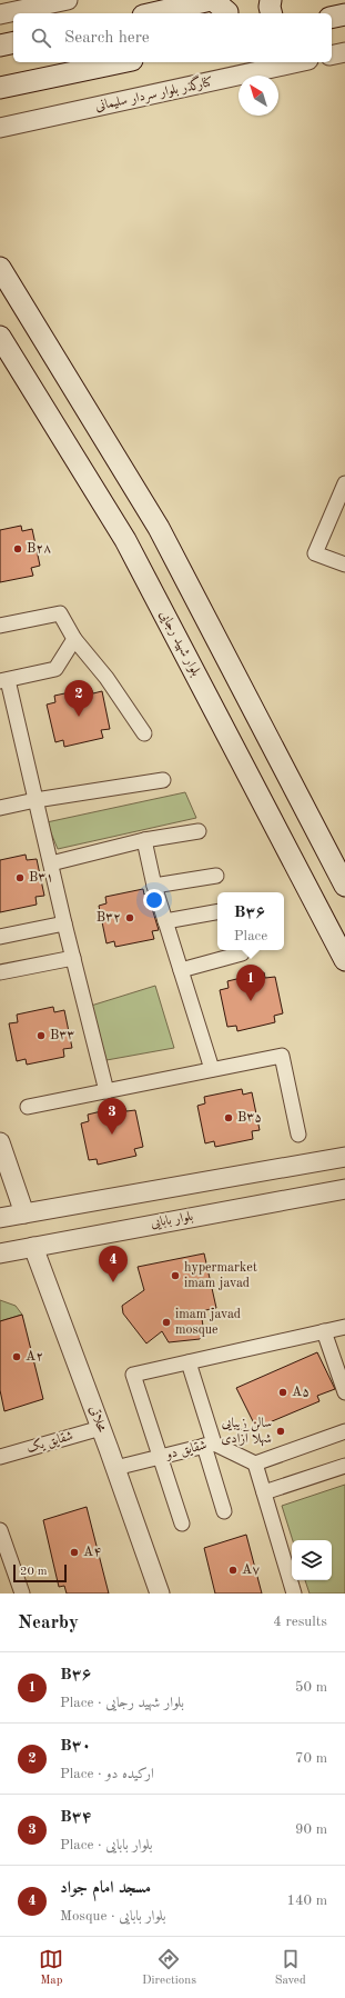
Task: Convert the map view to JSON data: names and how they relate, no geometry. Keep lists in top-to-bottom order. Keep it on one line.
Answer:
{"streets":{"main road":["بلوار شهید رجایی"],"street":["کنارگذر بلوار سردار سلیمانی","بلوار بابایی","محلاتی","شقایق یک","شقایق دو"]},"crossings":[["بلوار بابایی","محلاتی"],["محلاتی","شقایق یک"],["محلاتی","شقایق دو"]],"places":["B۲۸","B۳۱","B۳۲","B۳۳","B۳۵","hypermarket imam javad","imam javad mosque","A۲","A۵","سالن زیبایی شهلا آزادی","A۴","A۷"],"scale_bar":"20 m","north":"top left","page":{"search":"Search here","pins":["2","1","3","4"],"popup":["B۳۶","Place"],"scale":"20 m","heading":["Nearby","4 results"],"list":[{"mark":"1","name":"B۳۶","note":"Place · بلوار شهید رجایی","value":"50 m"},{"mark":"2","name":"B۳۰","note":"Place · ارکیده دو","value":"70 m"},{"mark":"3","name":"B۳۴","note":"Place · بلوار بابایی","value":"90 m"},{"mark":"4","name":"مسجد امام جواد","note":"Mosque · بلوار بابایی","value":"140 m"}],"nav":["Map","Directions","Saved"]}}
